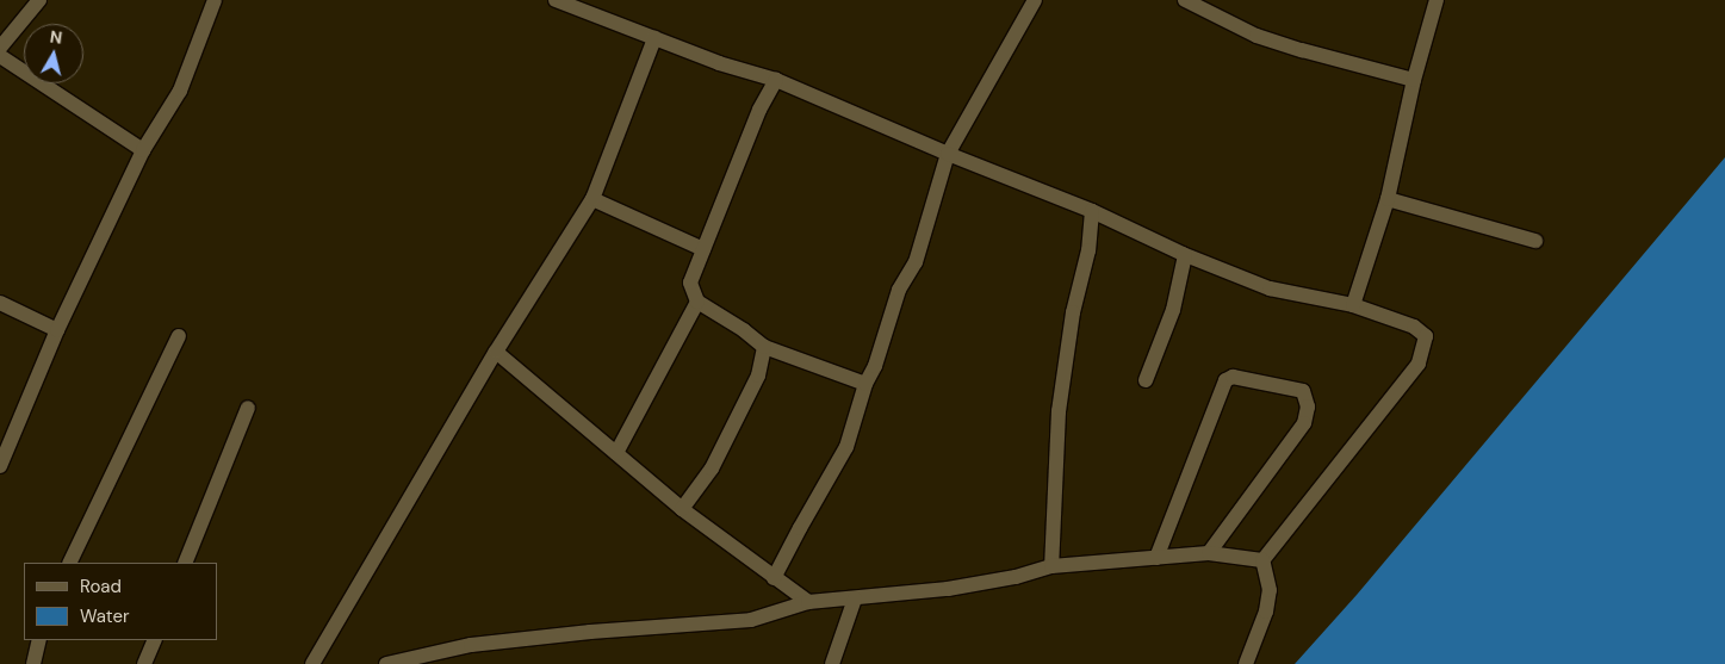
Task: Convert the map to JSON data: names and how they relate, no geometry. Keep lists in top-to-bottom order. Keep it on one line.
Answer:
{"legend":["Road","Water"],"north":"top"}
